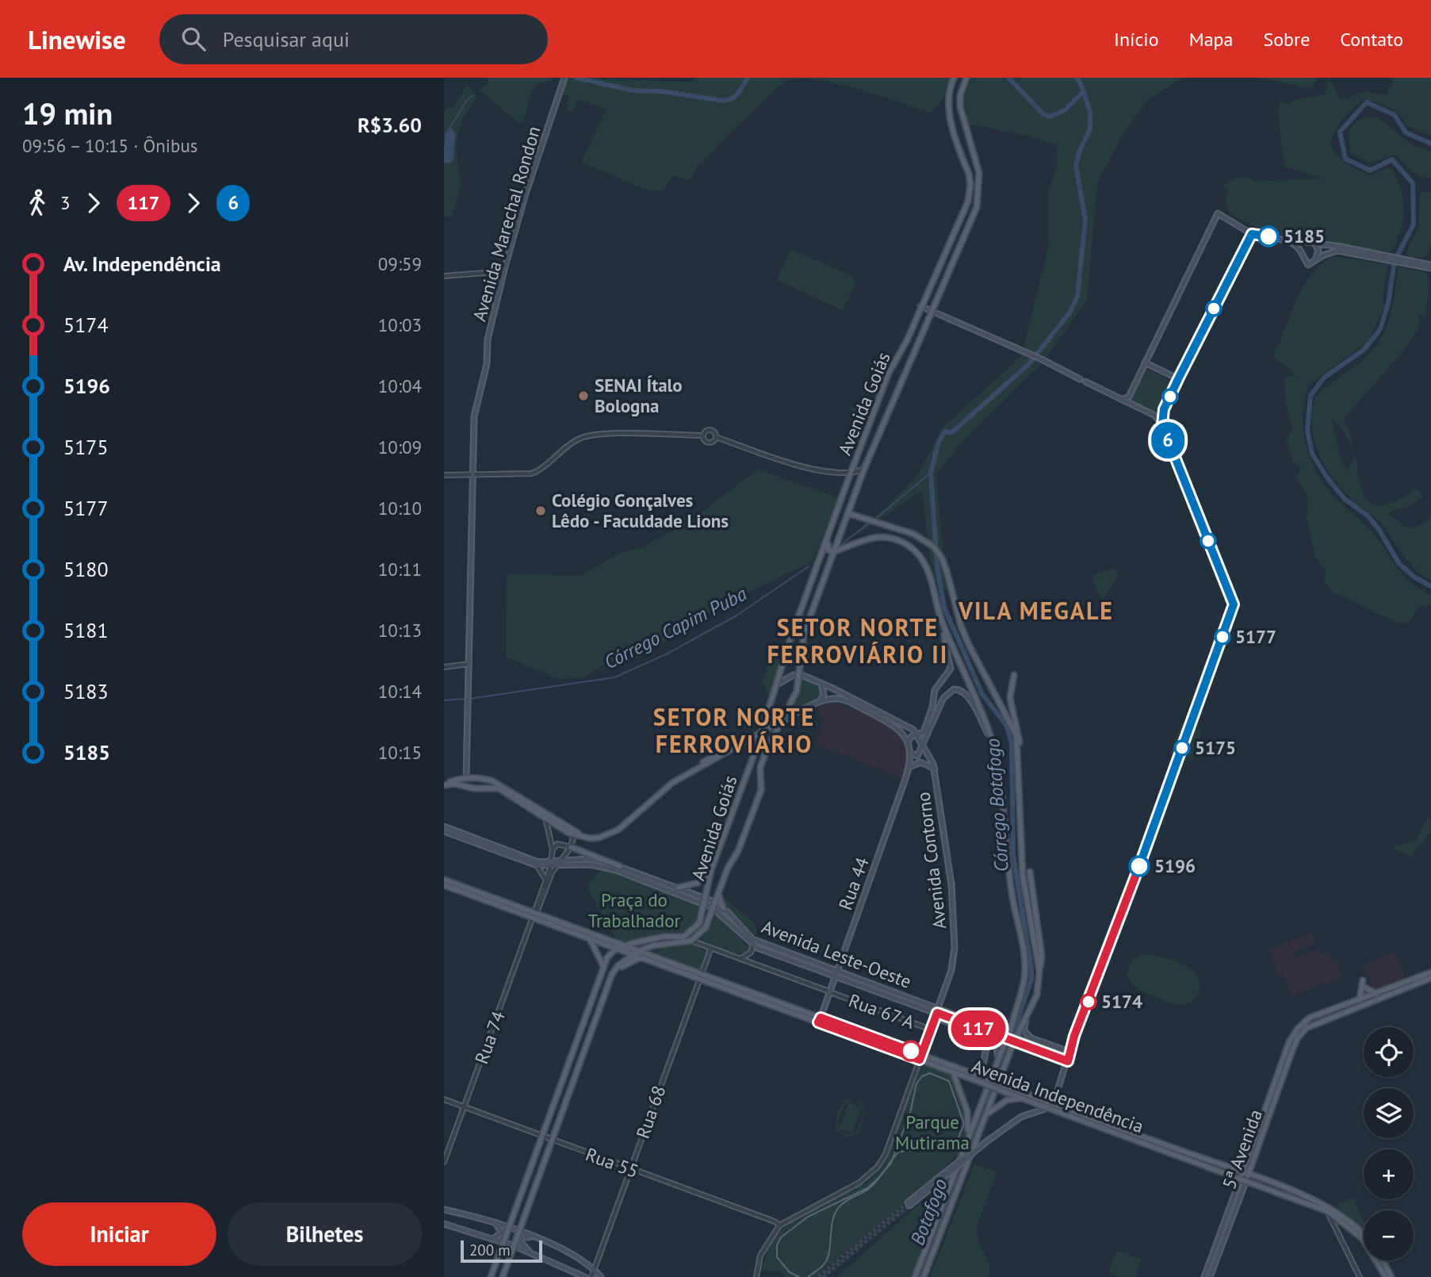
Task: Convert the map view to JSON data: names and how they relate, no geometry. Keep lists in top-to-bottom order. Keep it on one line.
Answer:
{"streets":{"main road":["Avenida Marechal Rondon","Avenida Goiás","Avenida Contorno","Rua 44","Avenida Leste-Oeste","Avenida Independência","5ª Avenida"],"street":["Rua 67 A","Rua 74","Rua 68","Rua 55"]},"crossings":[["Avenida Goiás","Avenida Contorno"],["Avenida Goiás","Avenida Leste-Oeste"],["Avenida Goiás","Avenida Independência"],["Avenida Goiás","Rua 55"],["Avenida Contorno","Avenida Leste-Oeste"],["Avenida Contorno","Rua 67 A"],["Avenida Contorno","Avenida Independência"],["Avenida Contorno","Rua 55"],["Rua 44","Avenida Leste-Oeste"],["Rua 44","Rua 67 A"],["Rua 44","Avenida Independência"],["Avenida Leste-Oeste","Rua 74"],["Rua 67 A","Rua 68"],["Rua 74","Avenida Independência"],["Rua 74","Rua 55"],["Avenida Independência","Rua 68"],["Avenida Independência","5ª Avenida"],["Rua 68","Rua 55"]],"districts":["VILA MEGALE","SETOR NORTE FERROVIÁRIO II","SETOR NORTE FERROVIÁRIO"],"water":["Córrego Capim Puba","Córrego Botafogo","Botafogo"],"parks":["Praça do Trabalhador","Parque Mutirama"],"places":["5185","SENAI Ítalo Bologna","Colégio Gonçalves Lêdo - Faculdade Lions","5177","5175","5196","5174"],"lines":["bus line 6","bus line 117"],"scale_bar":"200 m","page":{"header":"Linewise","search":"Pesquisar aqui","nav":["Início","Mapa","Sobre","Contato"],"heading":["19 min","09:56 – 10:15 · Ônibus","R$3.60"],"on_map":["117","6"],"legs":["3","117","6"],"list":[{"name":"Av. Independência","value":"09:59"},{"name":"5174","value":"10:03"},{"name":"5196","value":"10:04"},{"name":"5175","value":"10:09"},{"name":"5177","value":"10:10"},{"name":"5180","value":"10:11"},{"name":"5181","value":"10:13"},{"name":"5183","value":"10:14"},{"name":"5185","value":"10:15"}],"map_buttons":["+","−"],"buttons":["Iniciar","Bilhetes"],"scale":"200 m"}}
